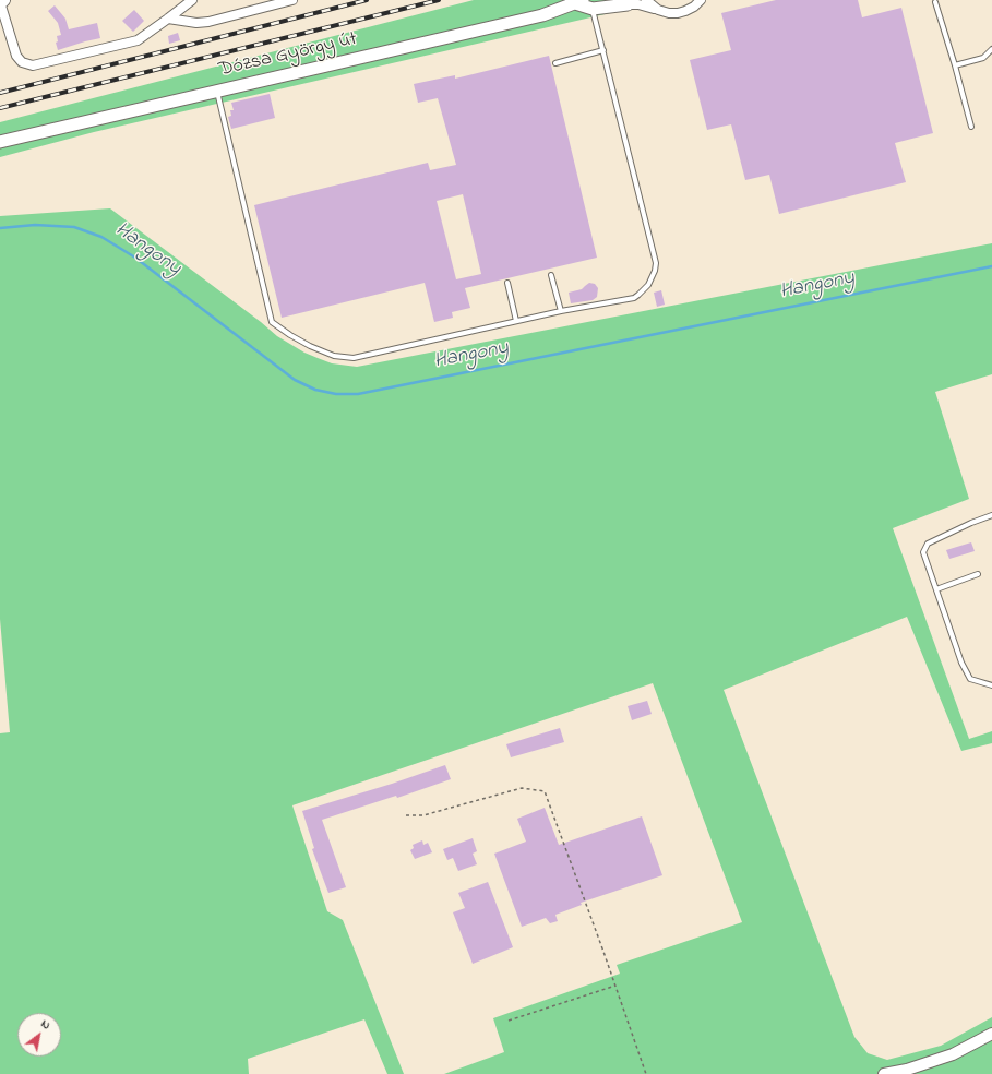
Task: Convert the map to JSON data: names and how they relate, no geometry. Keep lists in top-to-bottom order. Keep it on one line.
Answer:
{"streets":{"main road":["Dózsa György út"]},"water":["Hangony"],"north":"top right"}
